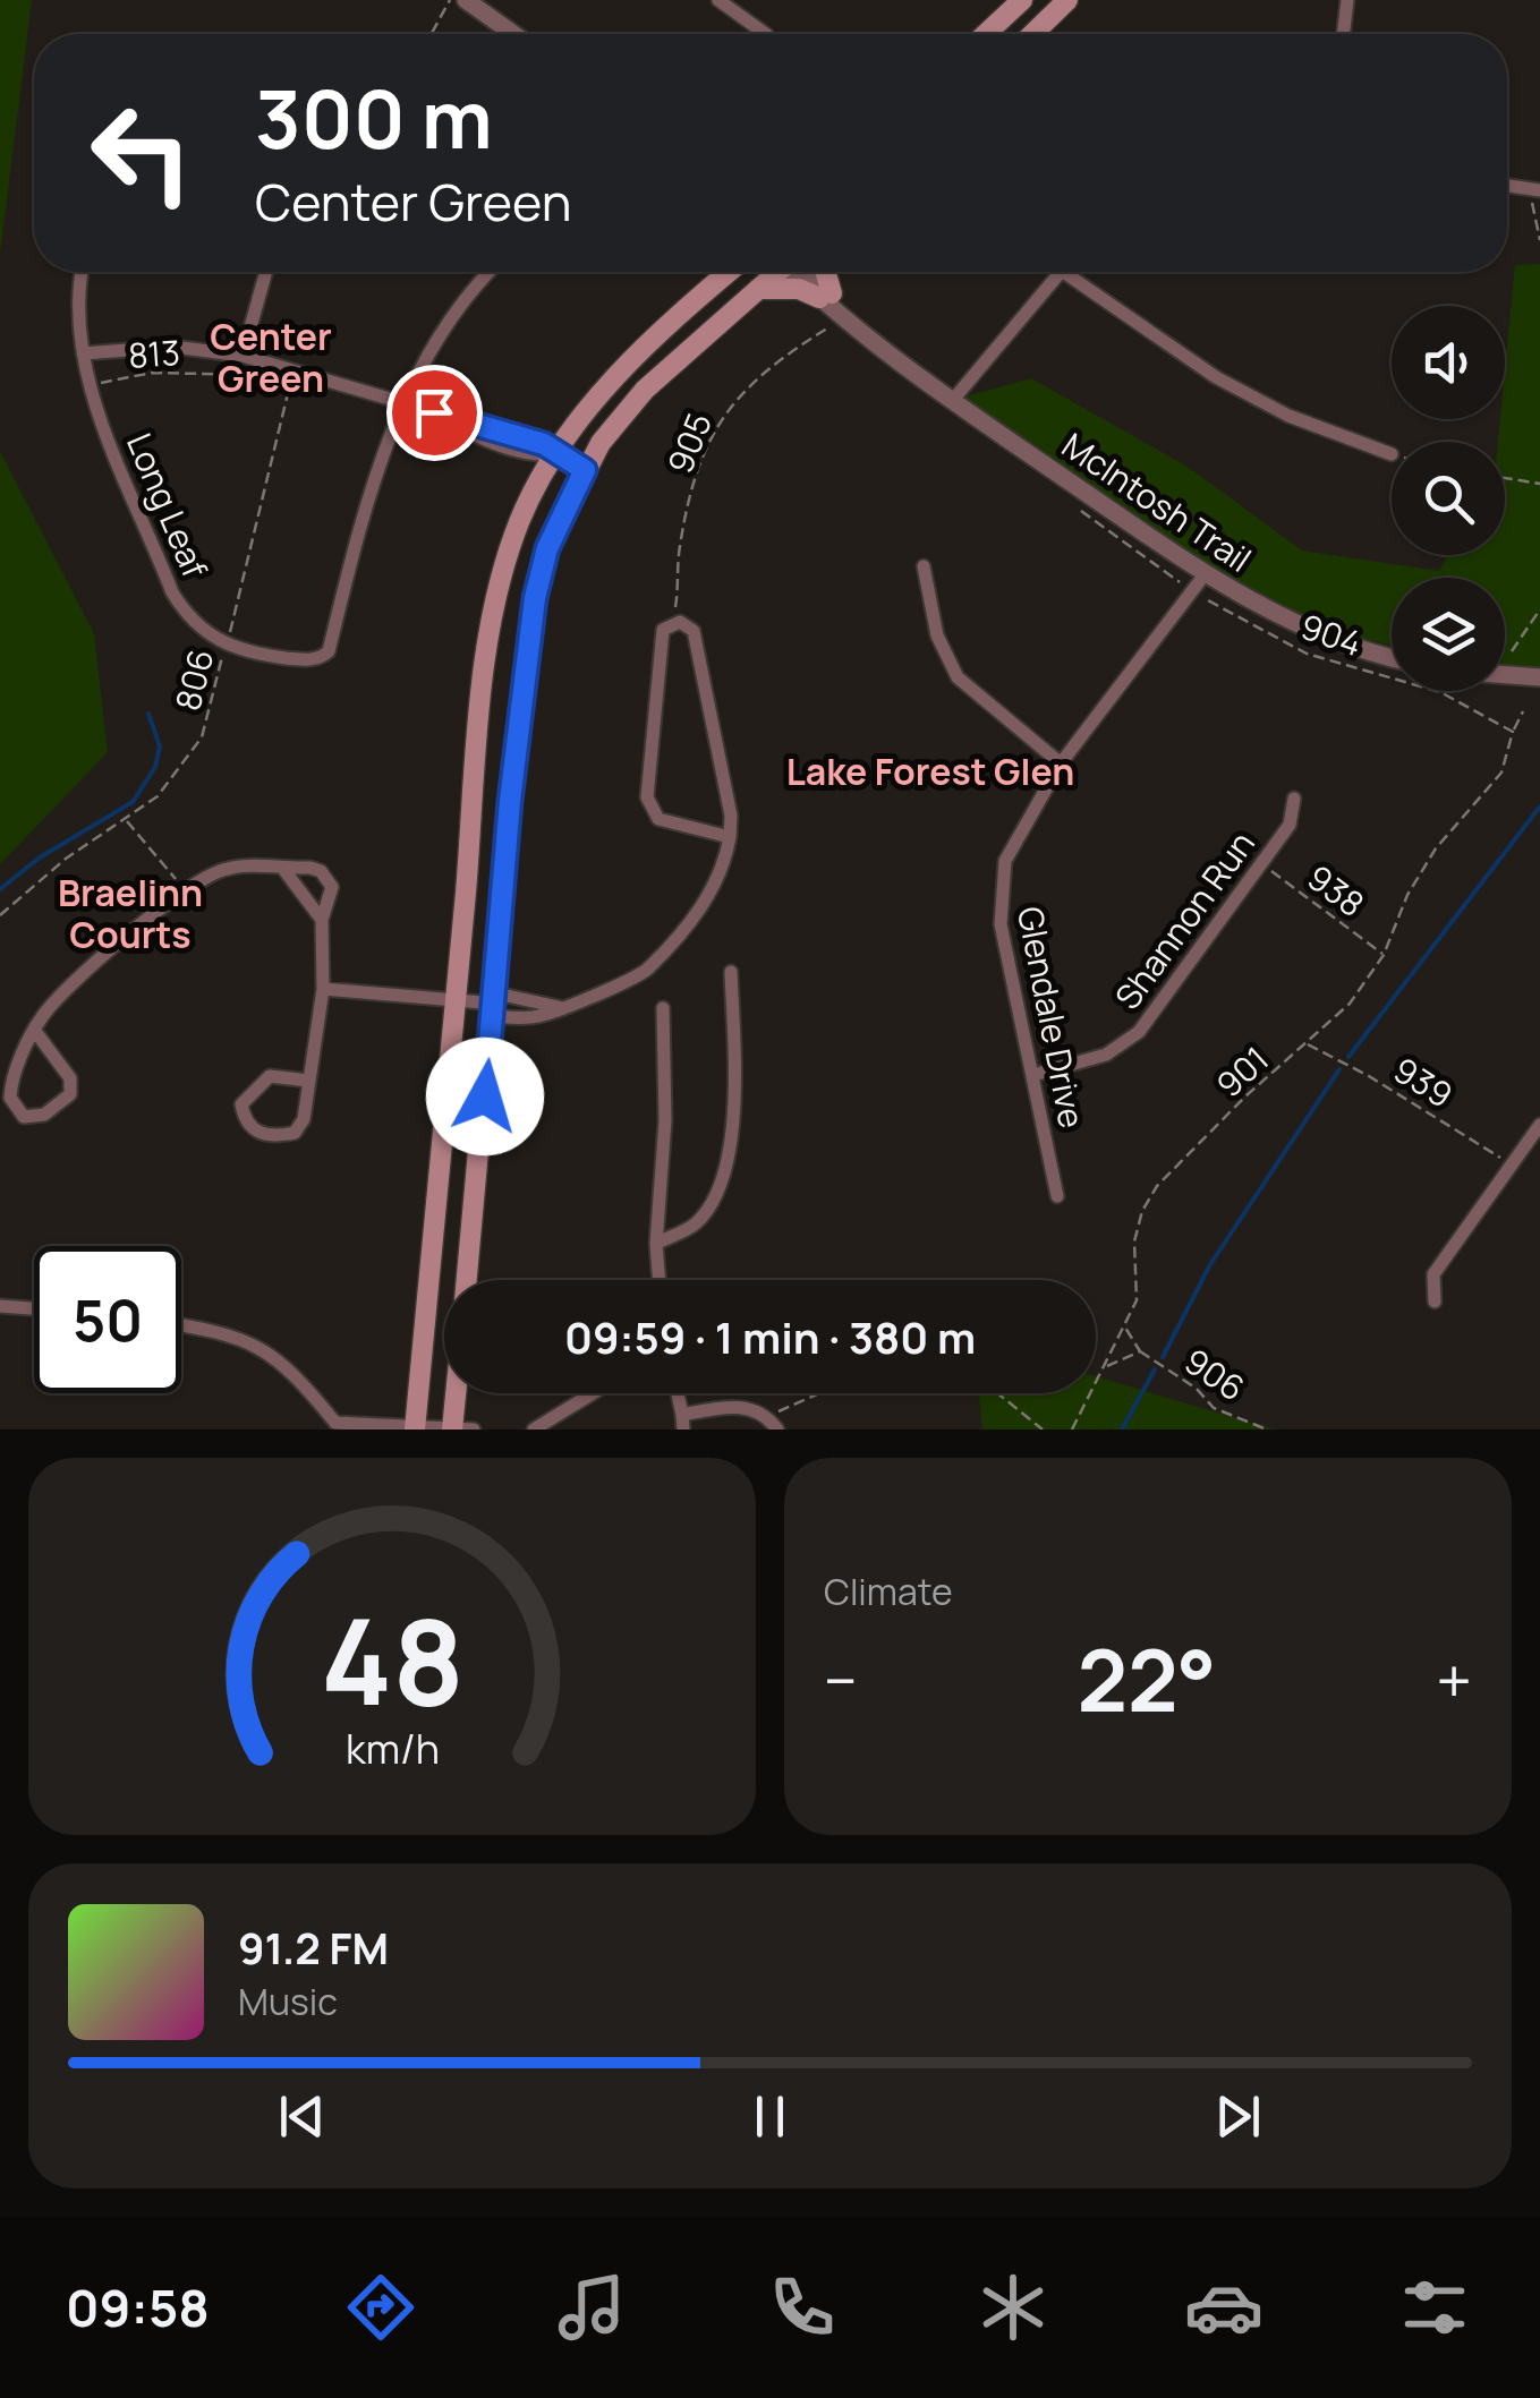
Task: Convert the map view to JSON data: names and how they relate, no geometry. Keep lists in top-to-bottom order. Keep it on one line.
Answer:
{"streets":{"street":["McIntosh Trail","Long Leaf","Shannon Run","Glendale Drive"],"path":["813","905","904","806","938","901","939","906"]},"crossings":[["813","Long Leaf"],["McIntosh Trail","Glendale Drive"],["Long Leaf","806"],["904","Glendale Drive"],["904","901"],["938","Shannon Run"],["938","901"],["Shannon Run","Glendale Drive"],["901","939"],["901","906"]],"districts":["Center Green","Lake Forest Glen","Braelinn Courts"],"page":{"turn":["300 m","Center Green"],"limit":"50","trip":"09:59 · 1 min · 380 m","tile":"Climate","heat":["−","22°","+"],"song":["91.2 FM","Music"],"tabs":"09:58","gauge":["48","km/h"]}}
